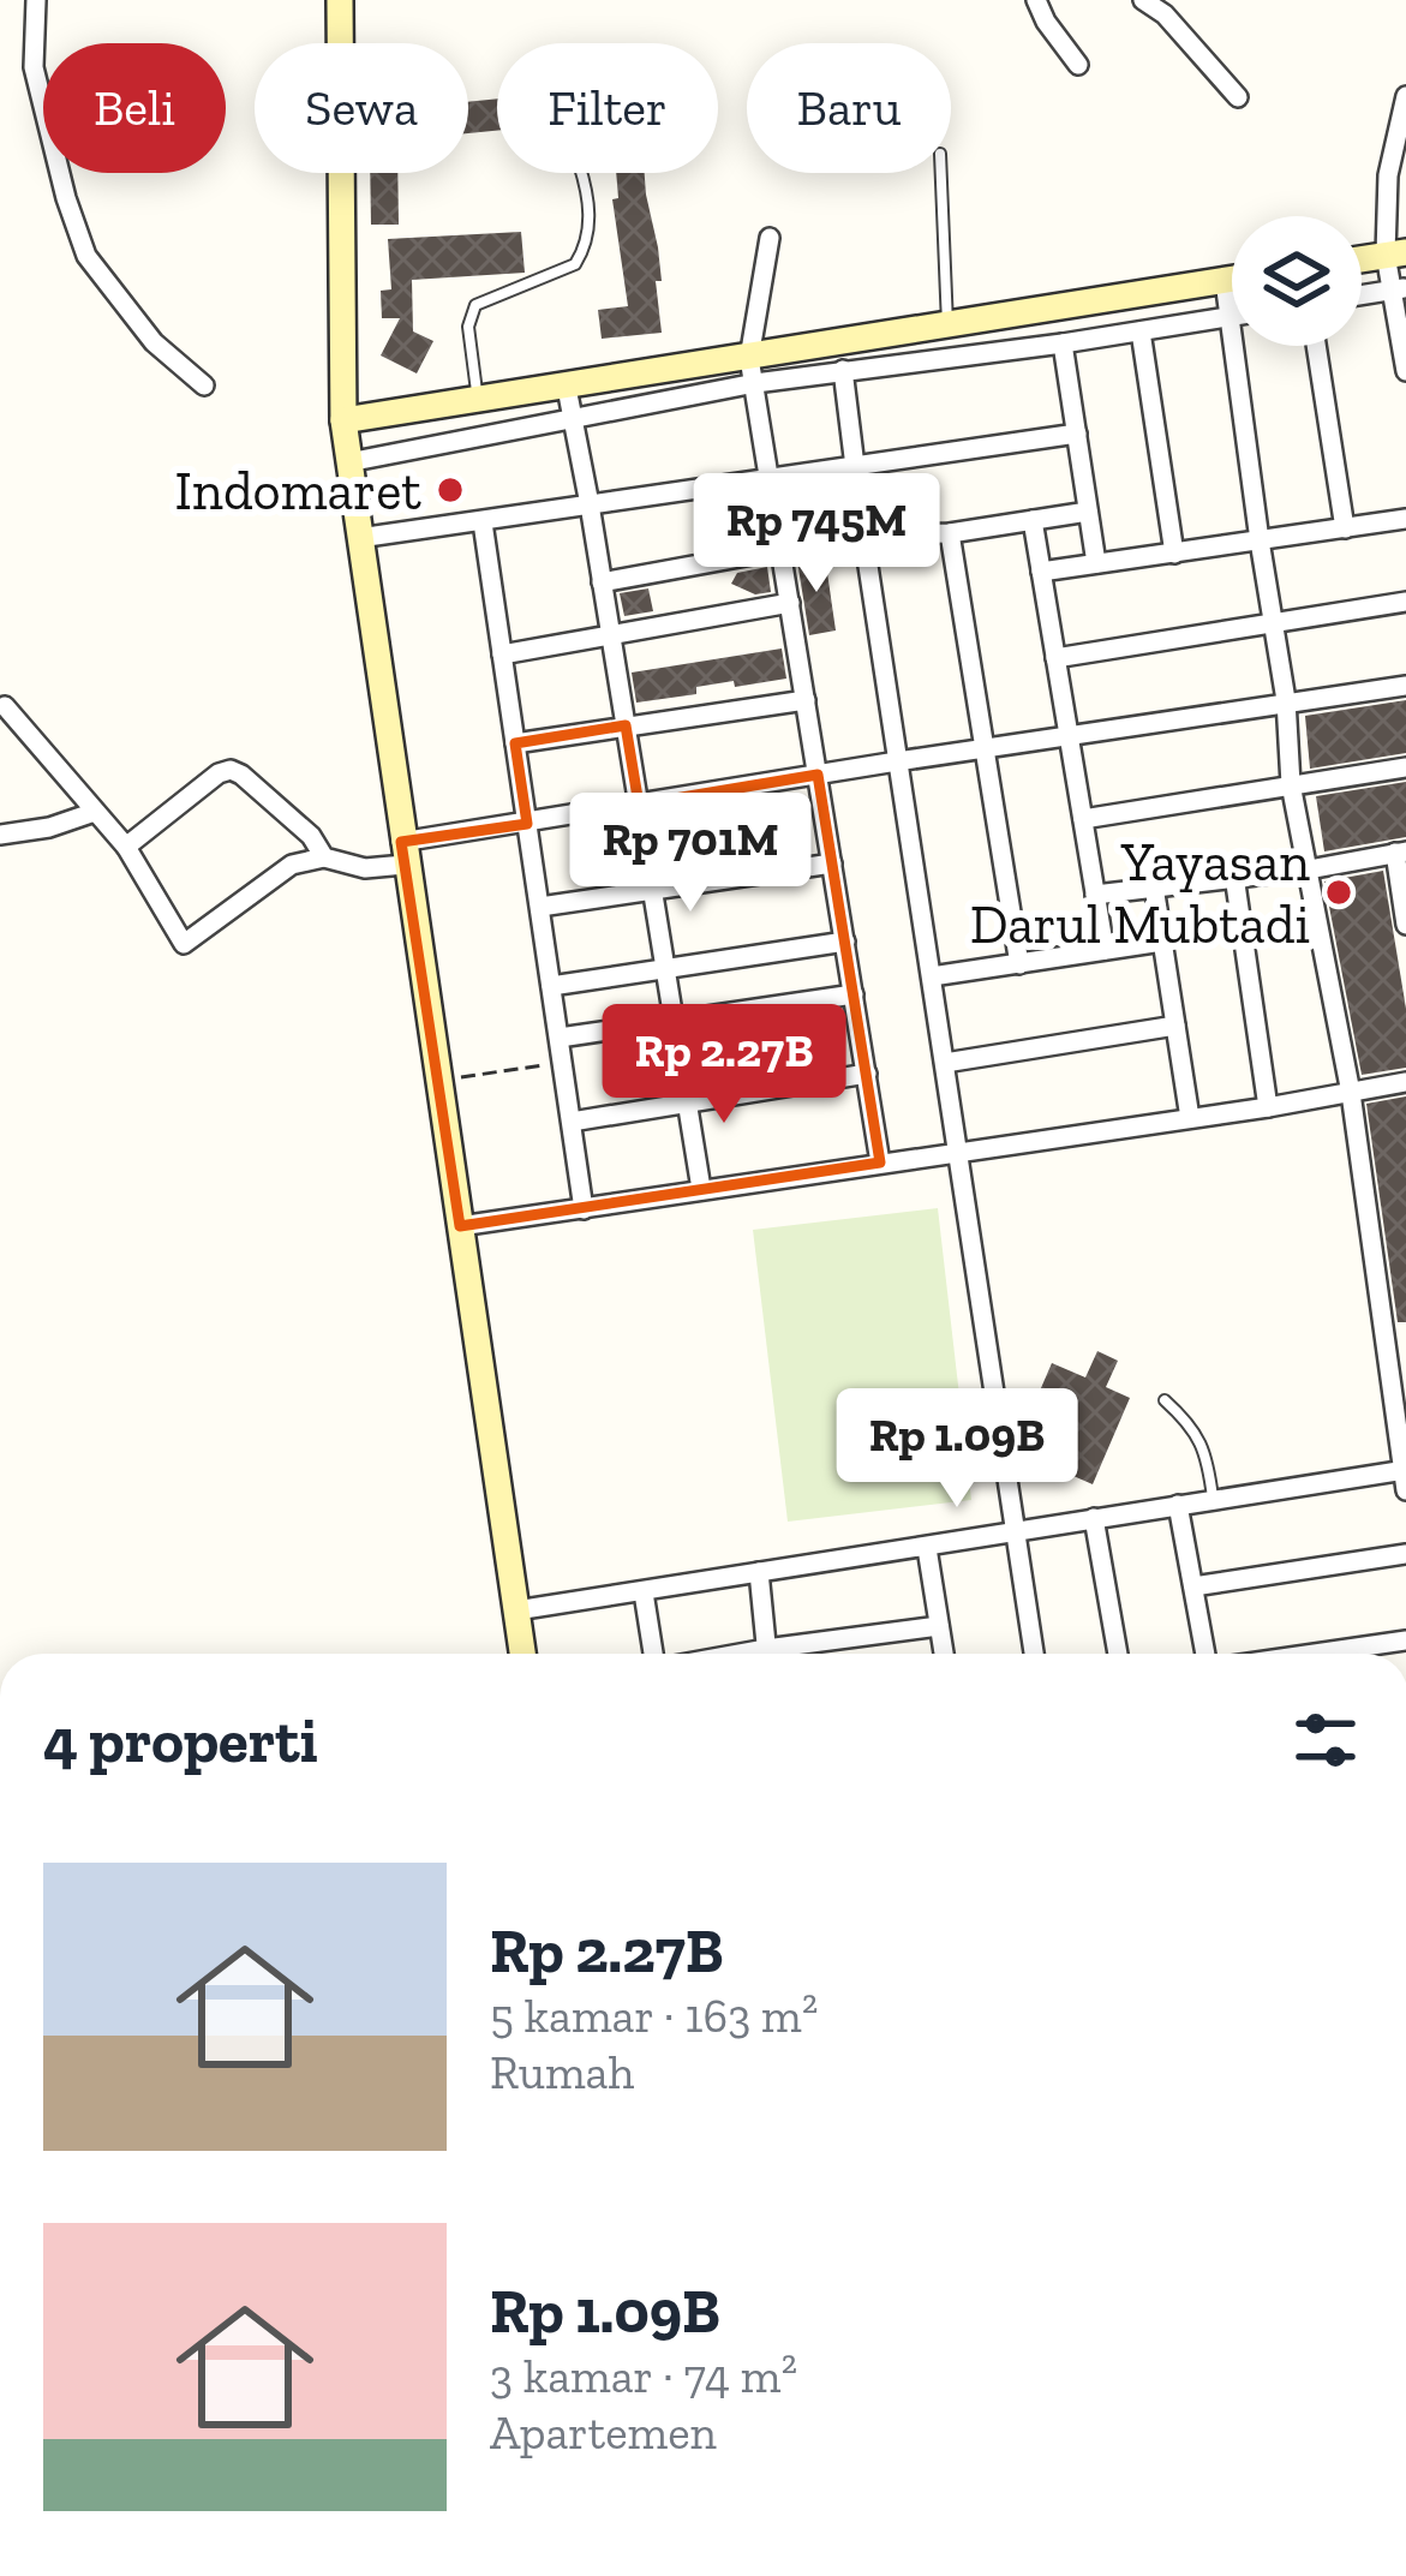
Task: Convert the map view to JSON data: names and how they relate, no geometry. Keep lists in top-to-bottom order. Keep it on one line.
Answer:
{"places":["Indomaret","Yayasan Darul Mubtadi"],"page":{"chip":["Beli","Sewa","Filter","Baru"],"price":["Rp 745M","Rp 701M","Rp 2.27B","Rp 1.09B"],"heading":"4 properti","list":[{"name":"Rp 2.27B","note":"5 kamar · 163 m² · Rumah"},{"name":"Rp 1.09B","note":"3 kamar · 74 m² · Apartemen"}]}}
